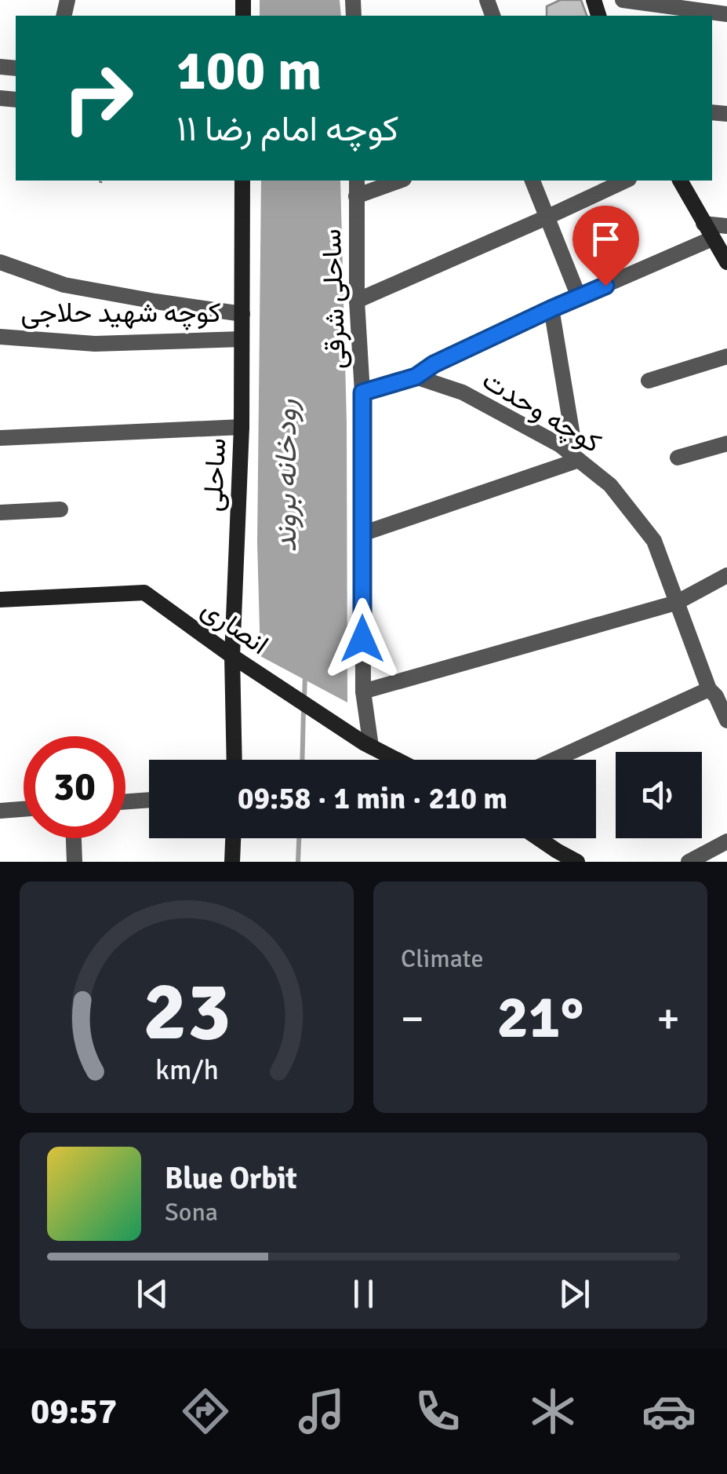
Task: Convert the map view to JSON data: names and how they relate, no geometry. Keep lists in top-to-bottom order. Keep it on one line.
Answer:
{"streets":{"main road":["ساحلی","انصاری"],"street":["ساحلی شرقی","کوچه شهید حلاجی","کوچه وحدت"]},"crossings":[["ساحلی شرقی","انصاری"],["کوچه شهید حلاجی","ساحلی"],["ساحلی","انصاری"]],"water":["رودخانه بروند"],"page":{"turn":["100 m","کوچه امام رضا ۱۱"],"limit":"30","trip":"09:58 · 1 min · 210 m","tile":"Climate","heat":["−","21°","+"],"song":["Blue Orbit","Sona"],"tabs":"09:57","gauge":["23","km/h"]}}
